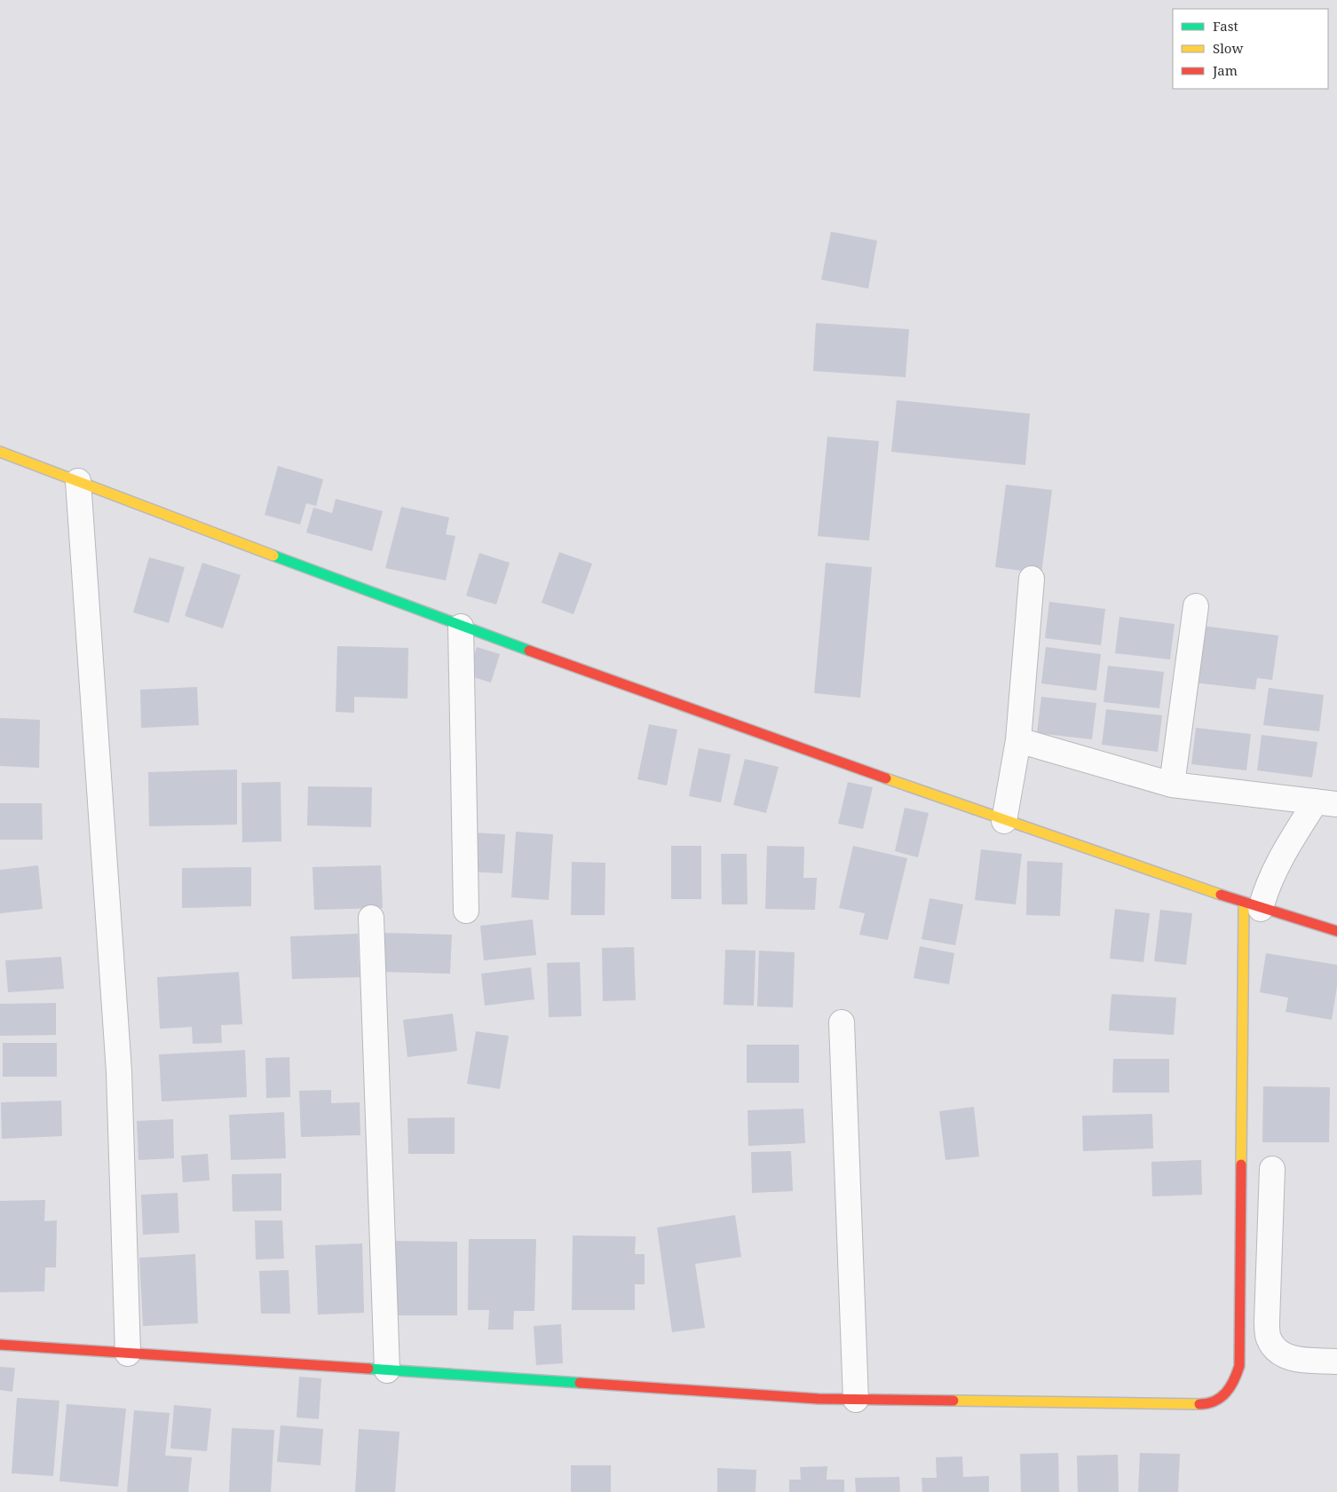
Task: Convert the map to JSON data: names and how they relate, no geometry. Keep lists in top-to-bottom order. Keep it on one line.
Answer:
{"legend":["Fast","Slow","Jam"]}
